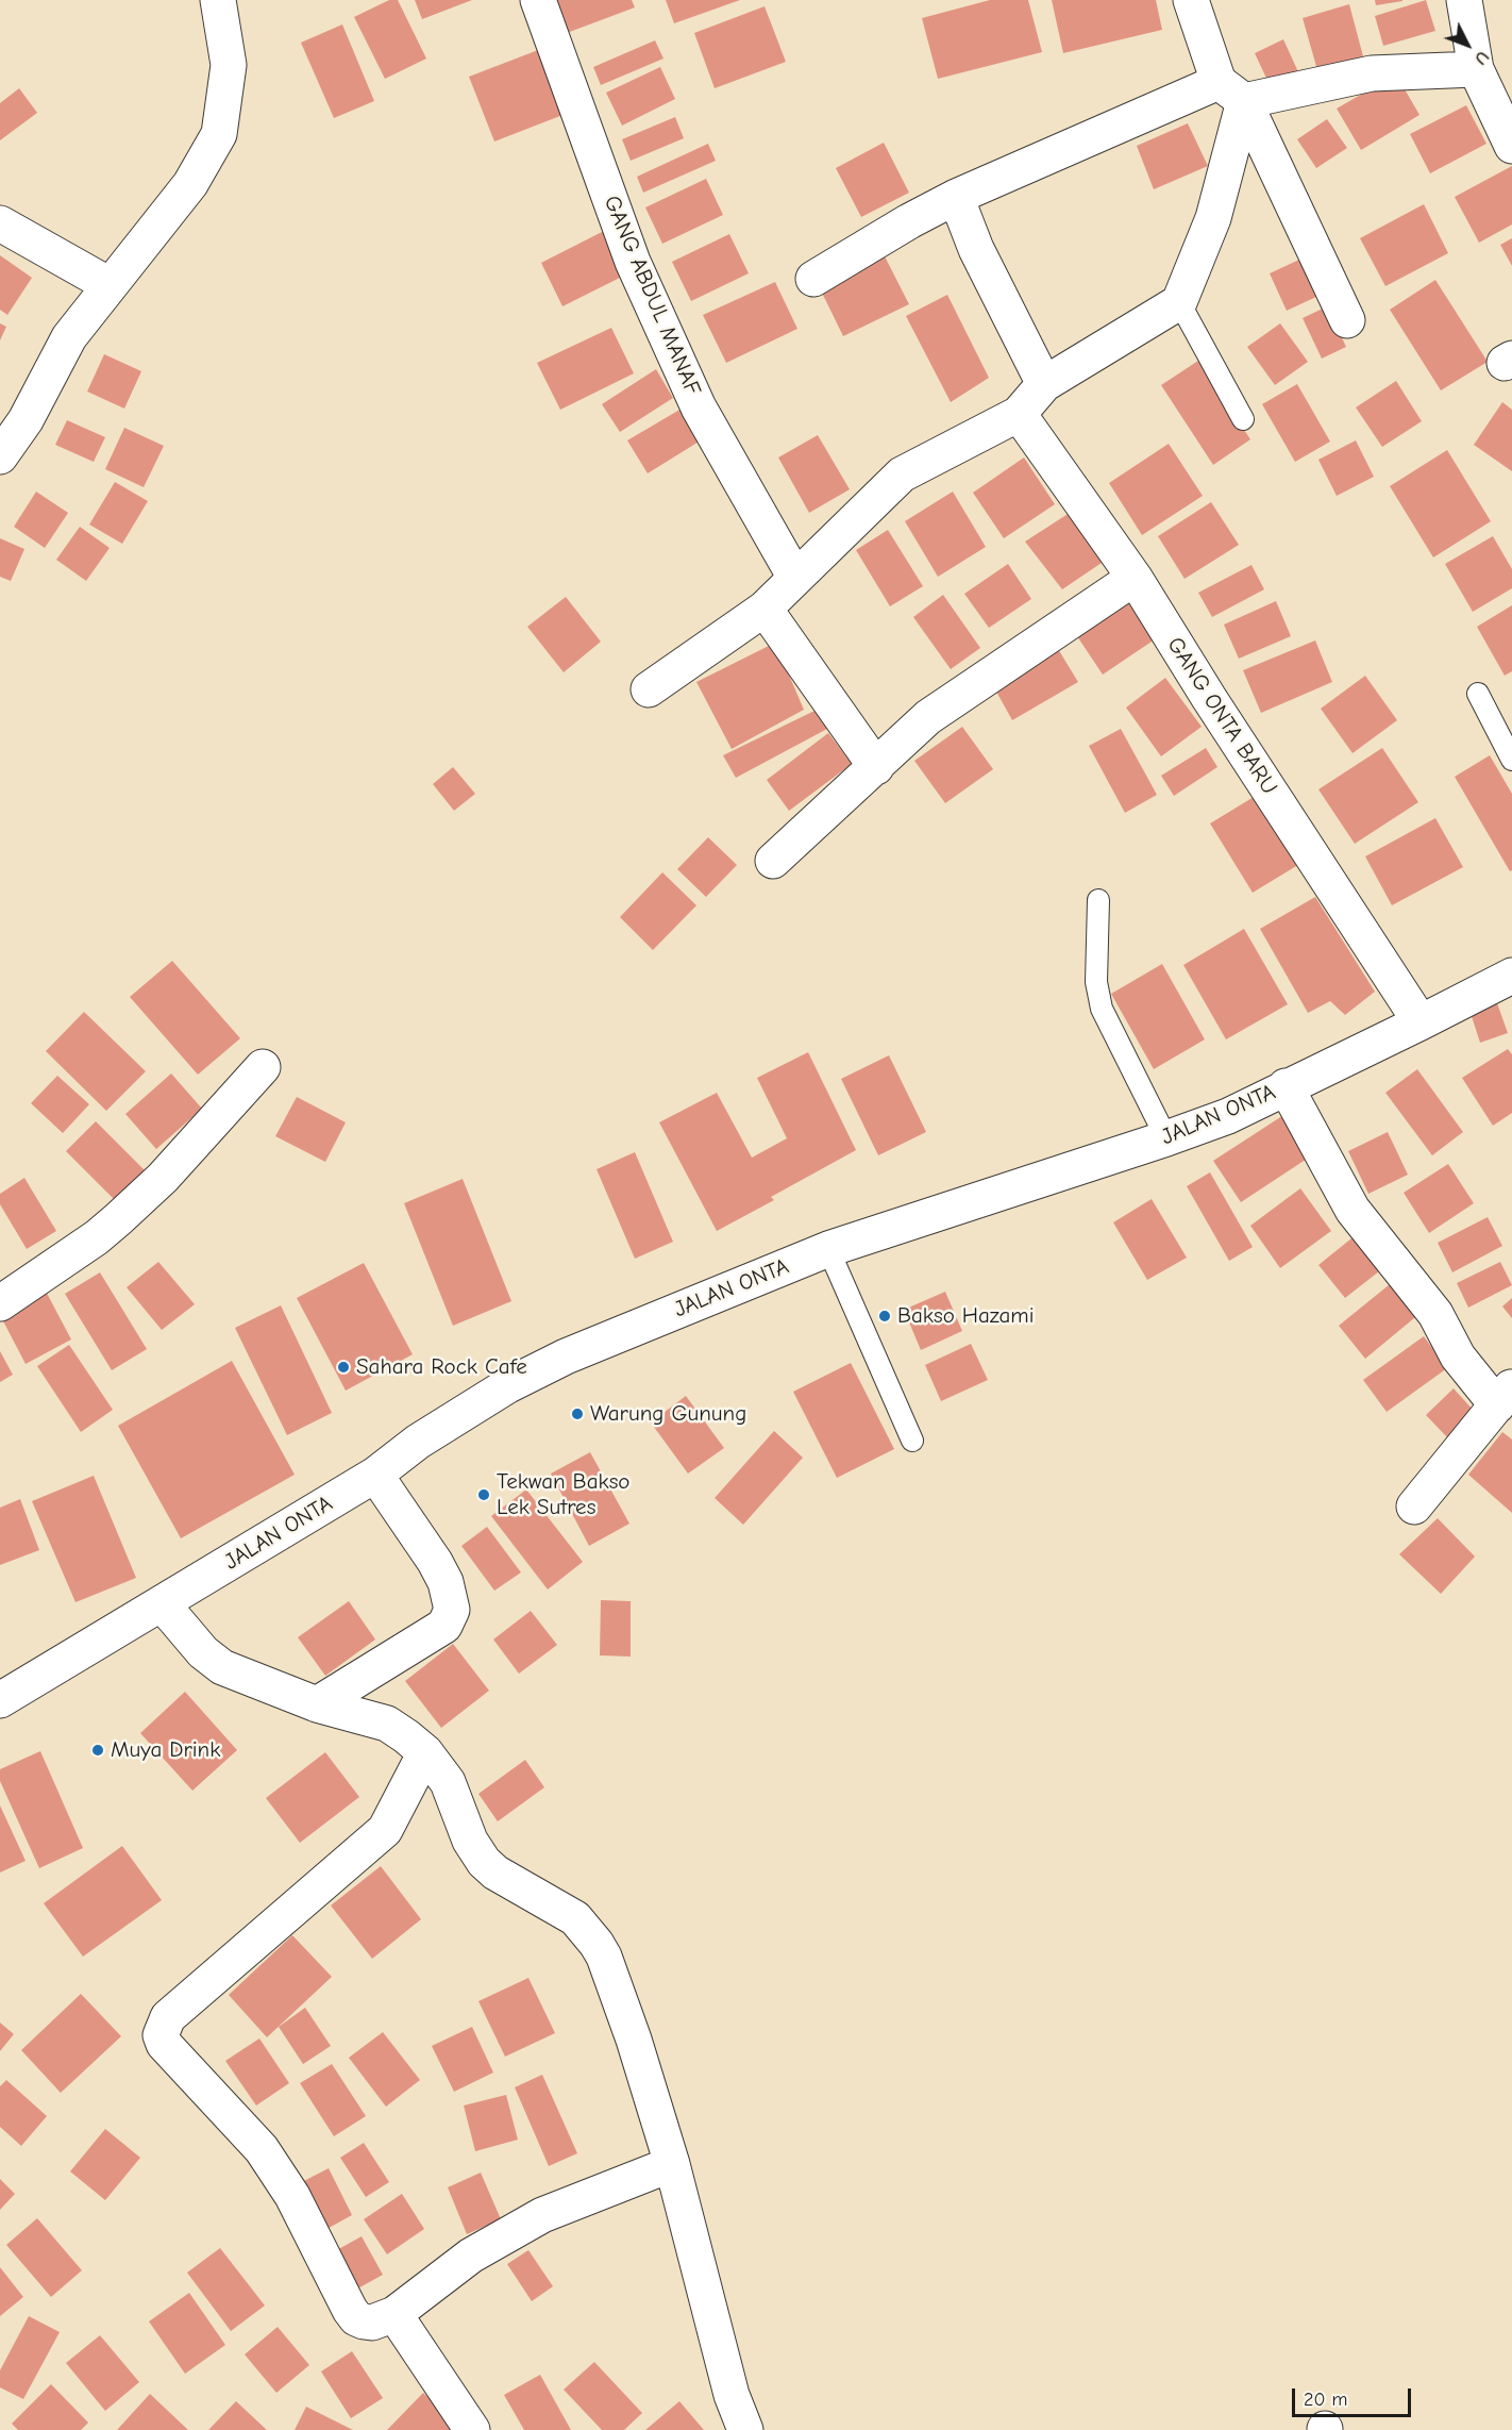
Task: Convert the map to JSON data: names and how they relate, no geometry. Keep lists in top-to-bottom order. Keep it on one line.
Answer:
{"streets":{"street":["GANG ABDUL MANAF","GANG ONTA BARU","JALAN ONTA"]},"crossings":[["GANG ONTA BARU","JALAN ONTA"]],"places":["Bakso Hazami","Sahara Rock Cafe","Warung Gunung","Tekwan Bakso Lek Sutres","Muya Drink"],"scale_bar":"20 m","north":"bottom right"}
